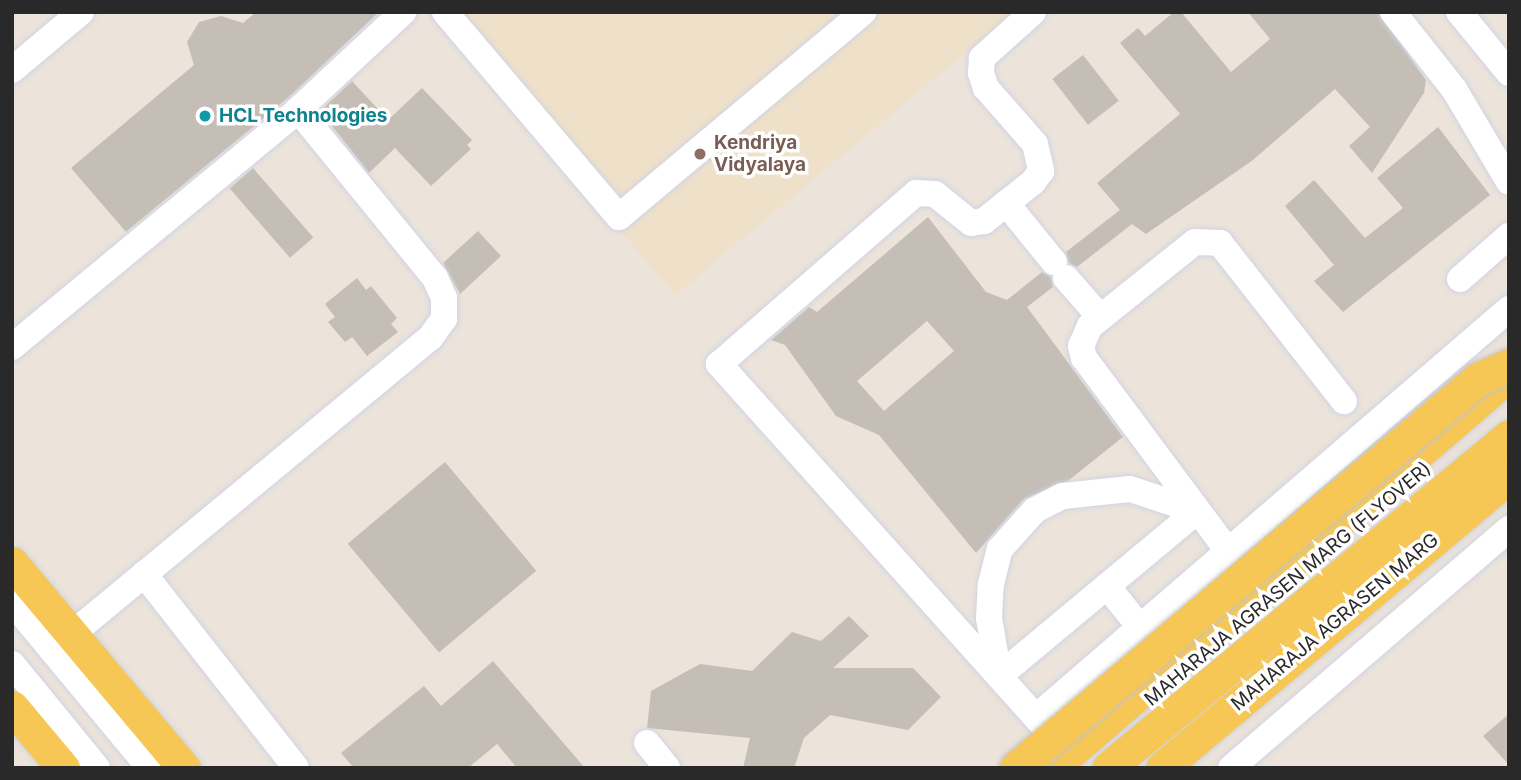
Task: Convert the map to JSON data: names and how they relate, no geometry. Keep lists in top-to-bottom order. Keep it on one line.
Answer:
{"streets":{"main road":["MAHARAJA AGRASEN MARG (FLYOVER)","MAHARAJA AGRASEN MARG"]},"places":["HCL Technologies","Kendriya Vidyalaya"]}
